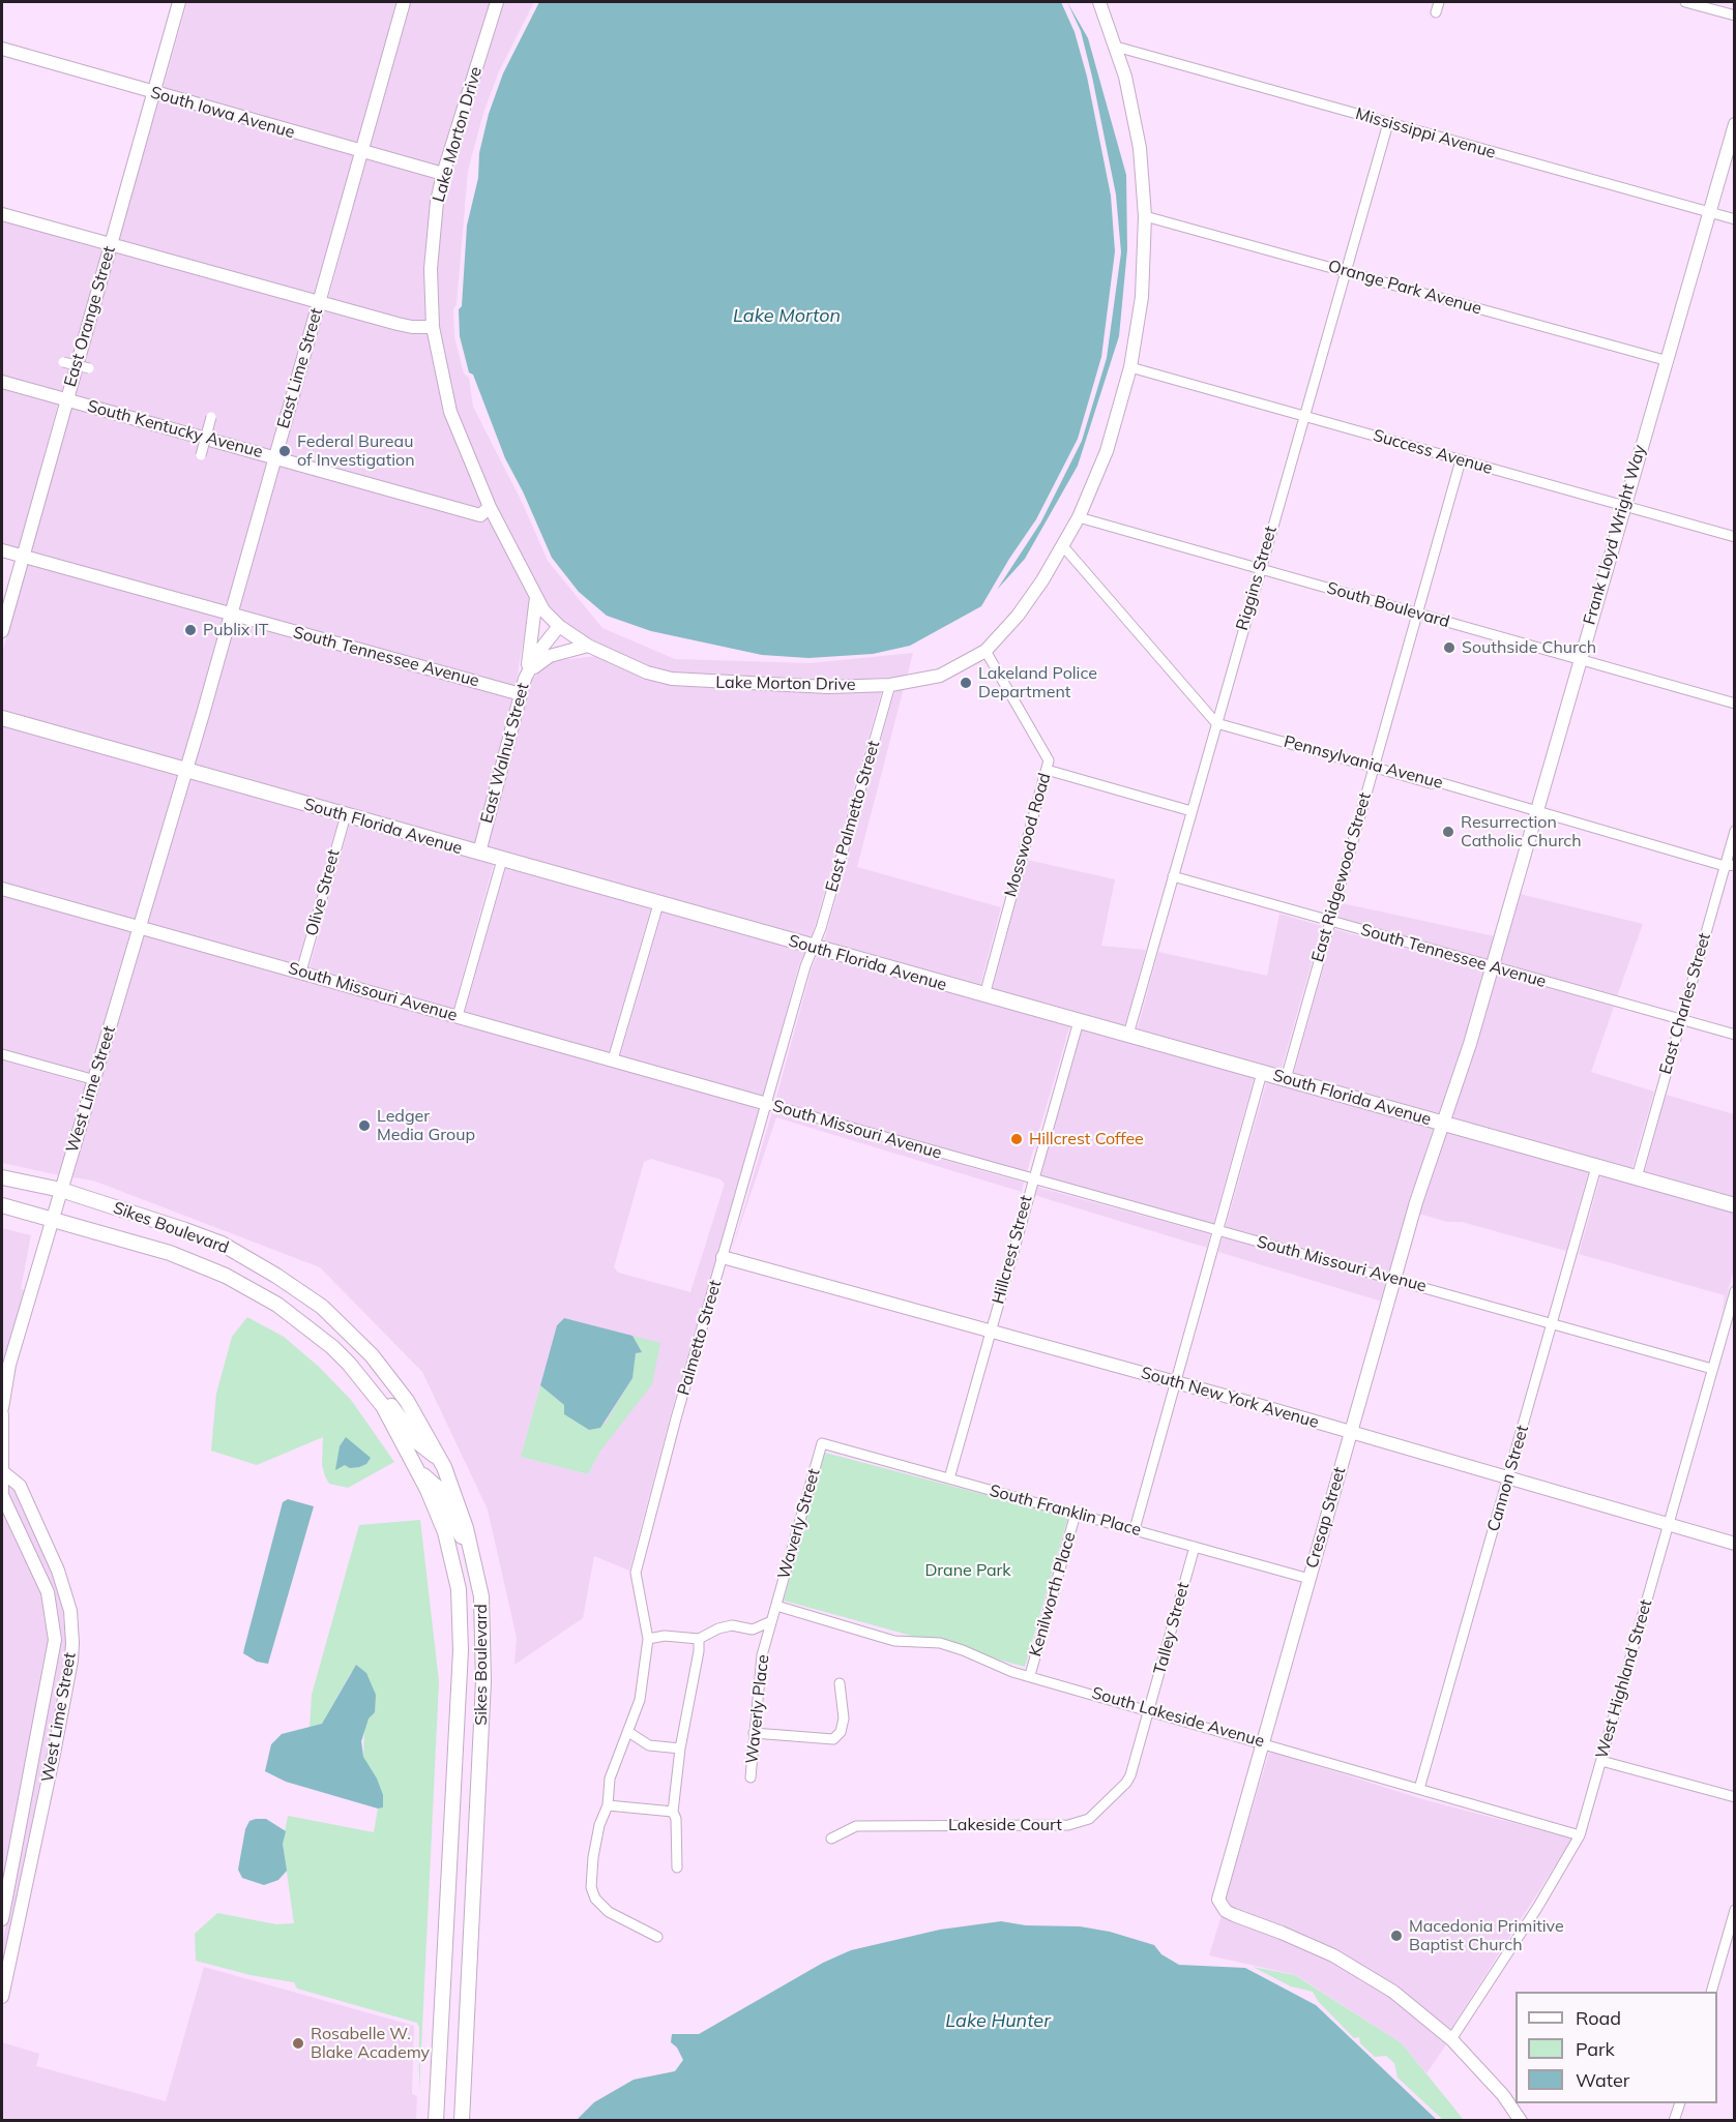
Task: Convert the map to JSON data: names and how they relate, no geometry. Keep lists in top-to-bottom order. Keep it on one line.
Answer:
{"streets":{"main road":["South Florida Avenue","Sikes Boulevard"],"street":["South Iowa Avenue","Mississippi Avenue","Lake Morton Drive","Orange Park Avenue","East Orange Street","East Lime Street","South Kentucky Avenue","Success Avenue","Frank Lloyd Wright Way","Riggins Street","South Boulevard","South Tennessee Avenue","East Walnut Street","Pennsylvania Avenue","East Palmetto Street","Mosswood Road","East Ridgewood Street","Olive Street","South Missouri Avenue","East Charles Street","West Lime Street","Hillcrest Street","Palmetto Street","South New York Avenue","Cannon Street","South Franklin Place","Cresap Street","Waverly Street","Kenilworth Place","Talley Street","West Highland Street","Waverly Place","South Lakeside Avenue","Lakeside Court"]},"crossings":[["South Iowa Avenue","Lake Morton Drive"],["South Iowa Avenue","East Orange Street"],["South Iowa Avenue","East Lime Street"],["Mississippi Avenue","Lake Morton Drive"],["Mississippi Avenue","Frank Lloyd Wright Way"],["Mississippi Avenue","Riggins Street"],["Lake Morton Drive","Orange Park Avenue"],["Lake Morton Drive","South Kentucky Avenue"],["Lake Morton Drive","Success Avenue"],["Lake Morton Drive","South Boulevard"],["Lake Morton Drive","East Walnut Street"],["Lake Morton Drive","East Palmetto Street"],["Lake Morton Drive","Mosswood Road"],["Orange Park Avenue","Frank Lloyd Wright Way"],["Orange Park Avenue","Riggins Street"],["East Orange Street","South Kentucky Avenue"],["East Orange Street","South Tennessee Avenue"],["East Lime Street","South Kentucky Avenue"],["East Lime Street","South Tennessee Avenue"],["East Lime Street","South Florida Avenue"],["East Lime Street","West Lime Street"],["Success Avenue","Frank Lloyd Wright Way"],["Success Avenue","Riggins Street"],["Success Avenue","East Ridgewood Street"],["Frank Lloyd Wright Way","South Boulevard"],["Frank Lloyd Wright Way","South Tennessee Avenue"],["Frank Lloyd Wright Way","Pennsylvania Avenue"],["Frank Lloyd Wright Way","South Florida Avenue"],["Frank Lloyd Wright Way","Cresap Street"],["Riggins Street","South Boulevard"],["Riggins Street","South Tennessee Avenue"],["Riggins Street","Pennsylvania Avenue"],["Riggins Street","South Florida Avenue"],["South Boulevard","East Ridgewood Street"],["South Tennessee Avenue","East Walnut Street"],["South Tennessee Avenue","East Ridgewood Street"],["South Tennessee Avenue","East Charles Street"],["East Walnut Street","South Florida Avenue"],["Pennsylvania Avenue","East Ridgewood Street"],["Pennsylvania Avenue","East Charles Street"],["East Palmetto Street","South Florida Avenue"],["East Palmetto Street","South Missouri Avenue"],["East Palmetto Street","Palmetto Street"],["South Florida Avenue","Mosswood Road"],["South Florida Avenue","East Ridgewood Street"],["South Florida Avenue","Olive Street"],["South Florida Avenue","East Charles Street"],["South Florida Avenue","West Lime Street"],["South Florida Avenue","Hillcrest Street"],["South Florida Avenue","Cannon Street"],["South Florida Avenue","Cresap Street"],["Olive Street","South Missouri Avenue"],["South Missouri Avenue","West Lime Street"],["South Missouri Avenue","Hillcrest Street"],["South Missouri Avenue","Palmetto Street"],["South Missouri Avenue","Cannon Street"],["South Missouri Avenue","Cresap Street"],["South Missouri Avenue","West Highland Street"],["West Lime Street","Sikes Boulevard"],["Hillcrest Street","South New York Avenue"],["Hillcrest Street","South Franklin Place"],["Palmetto Street","South New York Avenue"],["South New York Avenue","Cannon Street"],["South New York Avenue","Cresap Street"],["South New York Avenue","West Highland Street"],["Cannon Street","South Lakeside Avenue"],["South Franklin Place","Cresap Street"],["South Franklin Place","Waverly Street"],["South Franklin Place","Kenilworth Place"],["South Franklin Place","Talley Street"],["Cresap Street","West Highland Street"],["Cresap Street","South Lakeside Avenue"],["Waverly Street","Waverly Place"],["Waverly Street","South Lakeside Avenue"],["Kenilworth Place","South Lakeside Avenue"],["Talley Street","South Lakeside Avenue"],["Talley Street","Lakeside Court"],["West Highland Street","South Lakeside Avenue"],["Waverly Place","South Lakeside Avenue"],["South Lakeside Avenue","Lakeside Court"]],"water":["Lake Morton","Lake Hunter"],"parks":["Drane Park"],"places":["Federal Bureau of Investigation","Publix IT","Southside Church","Lakeland Police Department","Resurrection Catholic Church","Ledger Media Group","Hillcrest Coffee","Macedonia Primitive Baptist Church","Rosabelle W. Blake Academy"],"legend":["Road","Park","Water"]}
